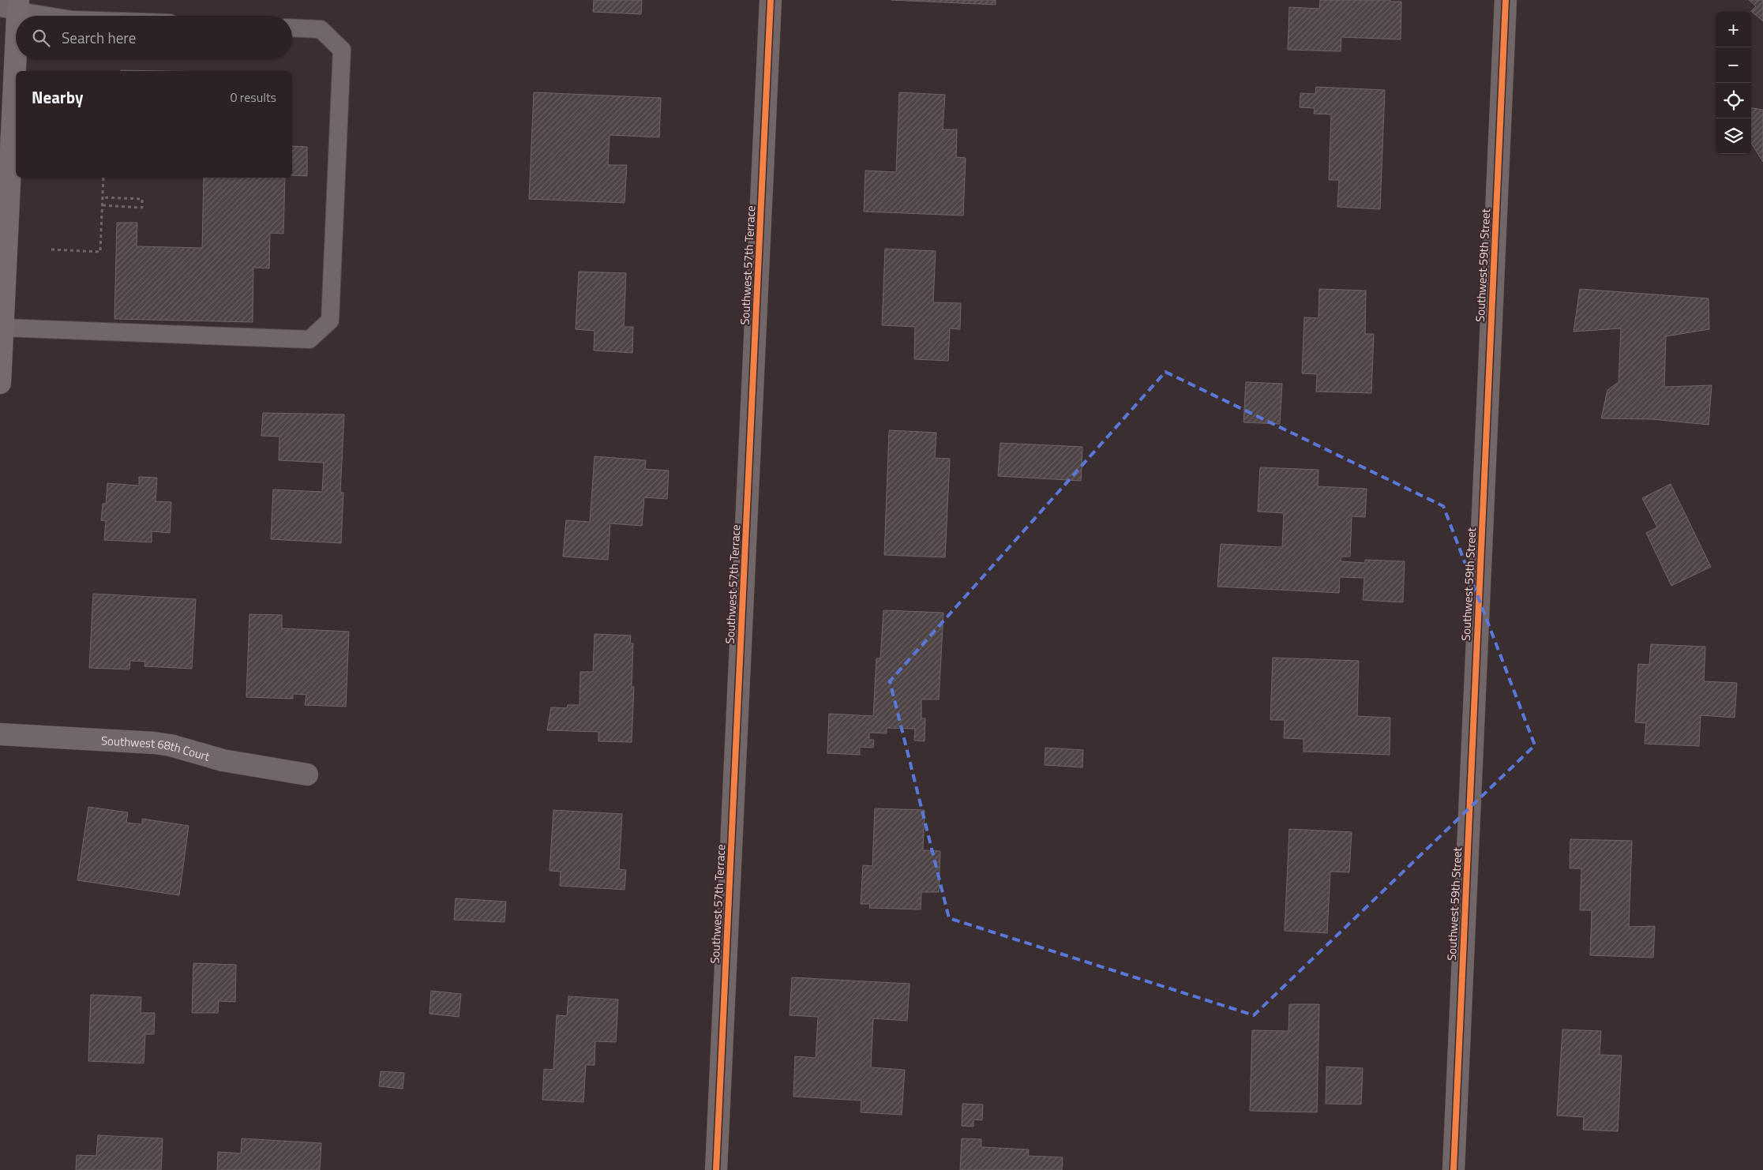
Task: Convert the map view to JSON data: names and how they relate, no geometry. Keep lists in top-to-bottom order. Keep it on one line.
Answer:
{"streets":{"street":["Southwest 57th Terrace","Southwest 59th Street","Southwest 68th Court"]},"page":{"map_buttons":["+","−"],"search":"Search here","heading":["Nearby","0 results"]}}
